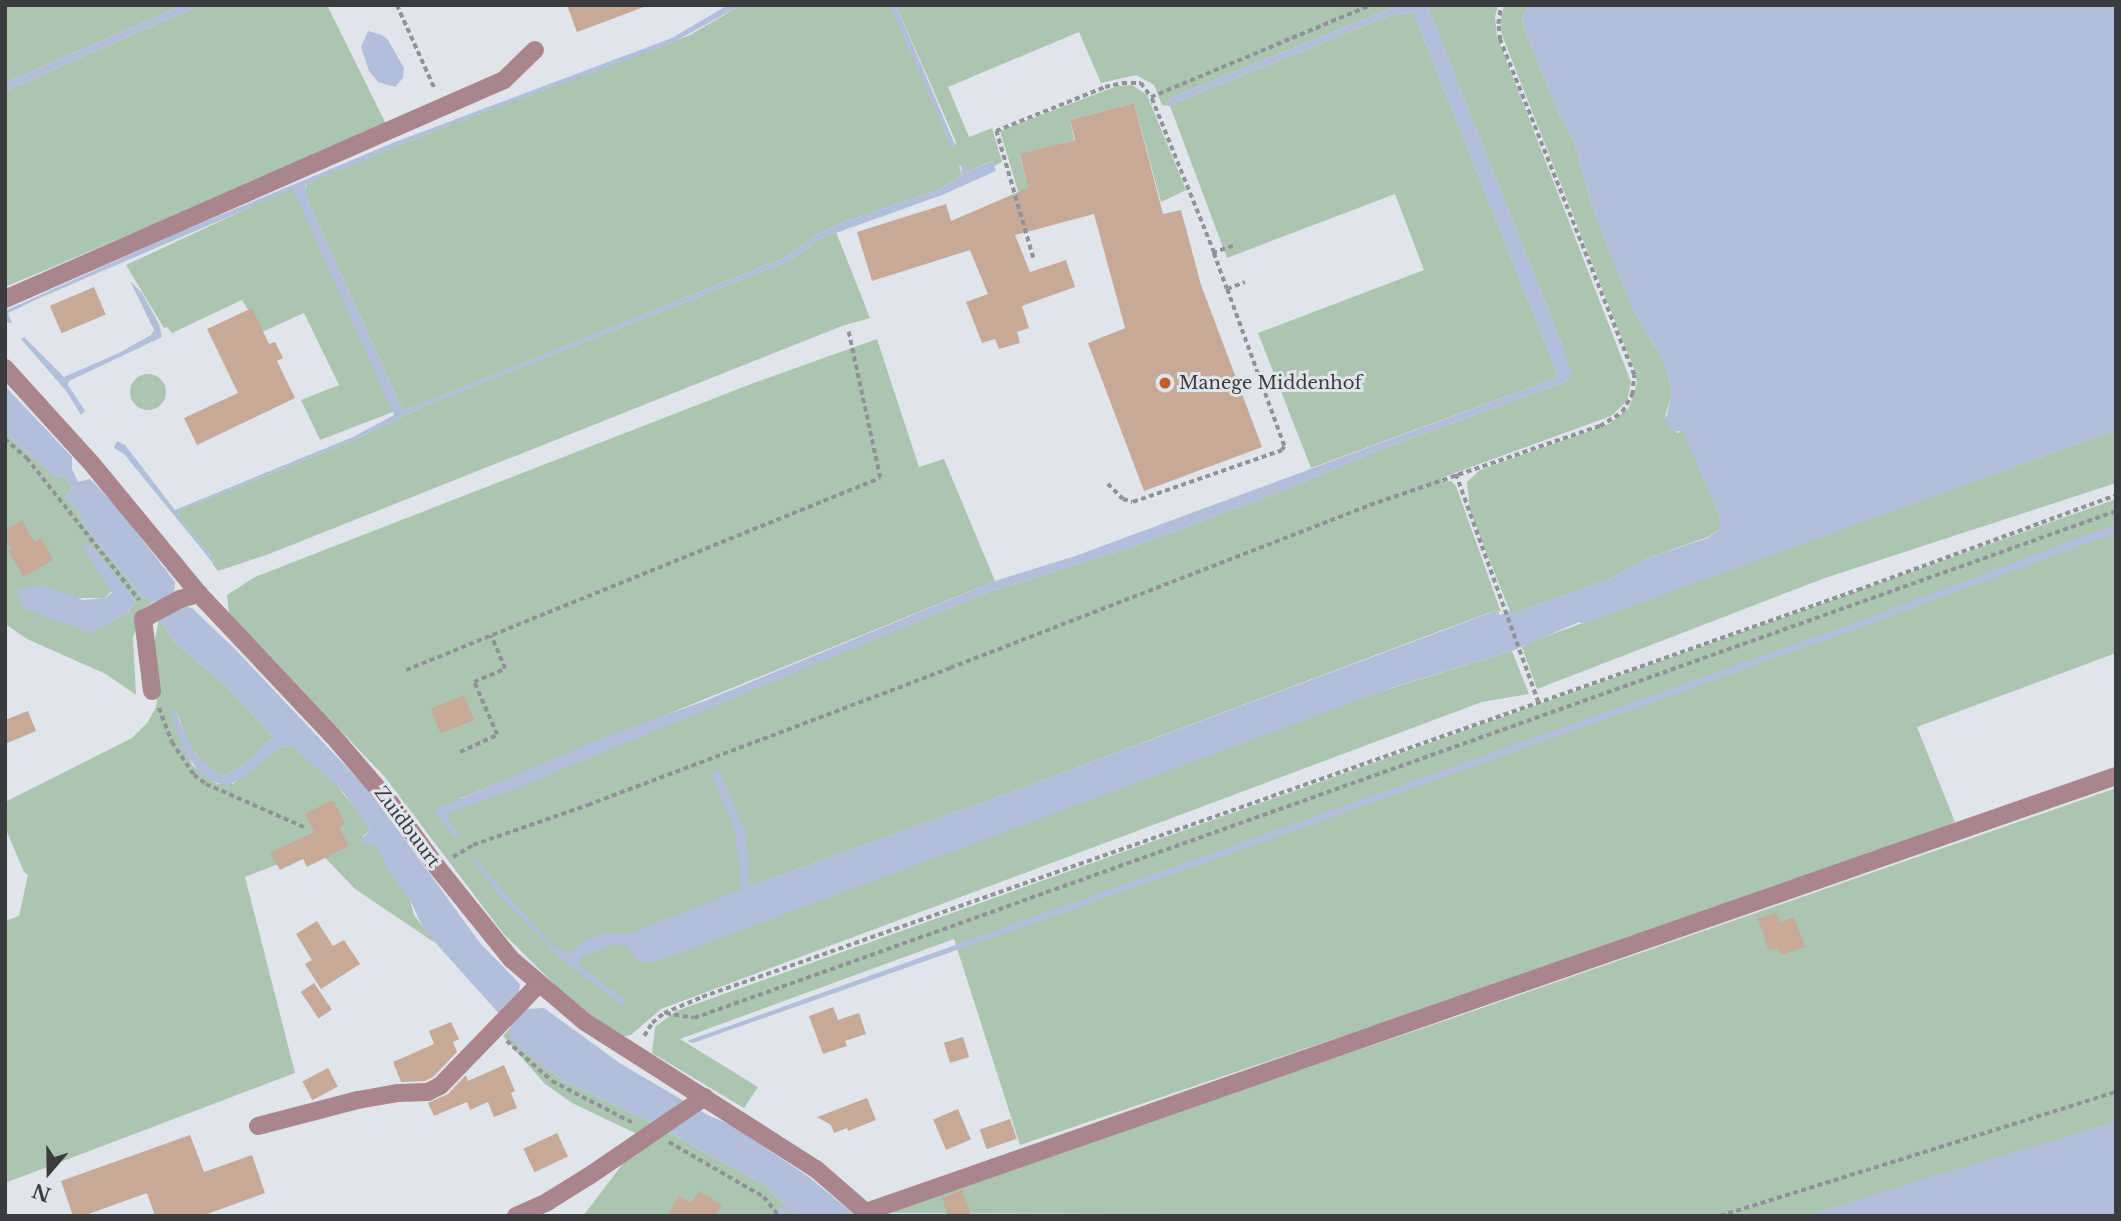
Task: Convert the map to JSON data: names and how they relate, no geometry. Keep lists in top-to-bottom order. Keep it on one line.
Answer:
{"streets":{"street":["Zuidbuurt"]},"places":["Manege Middenhof"],"north":"bottom"}
